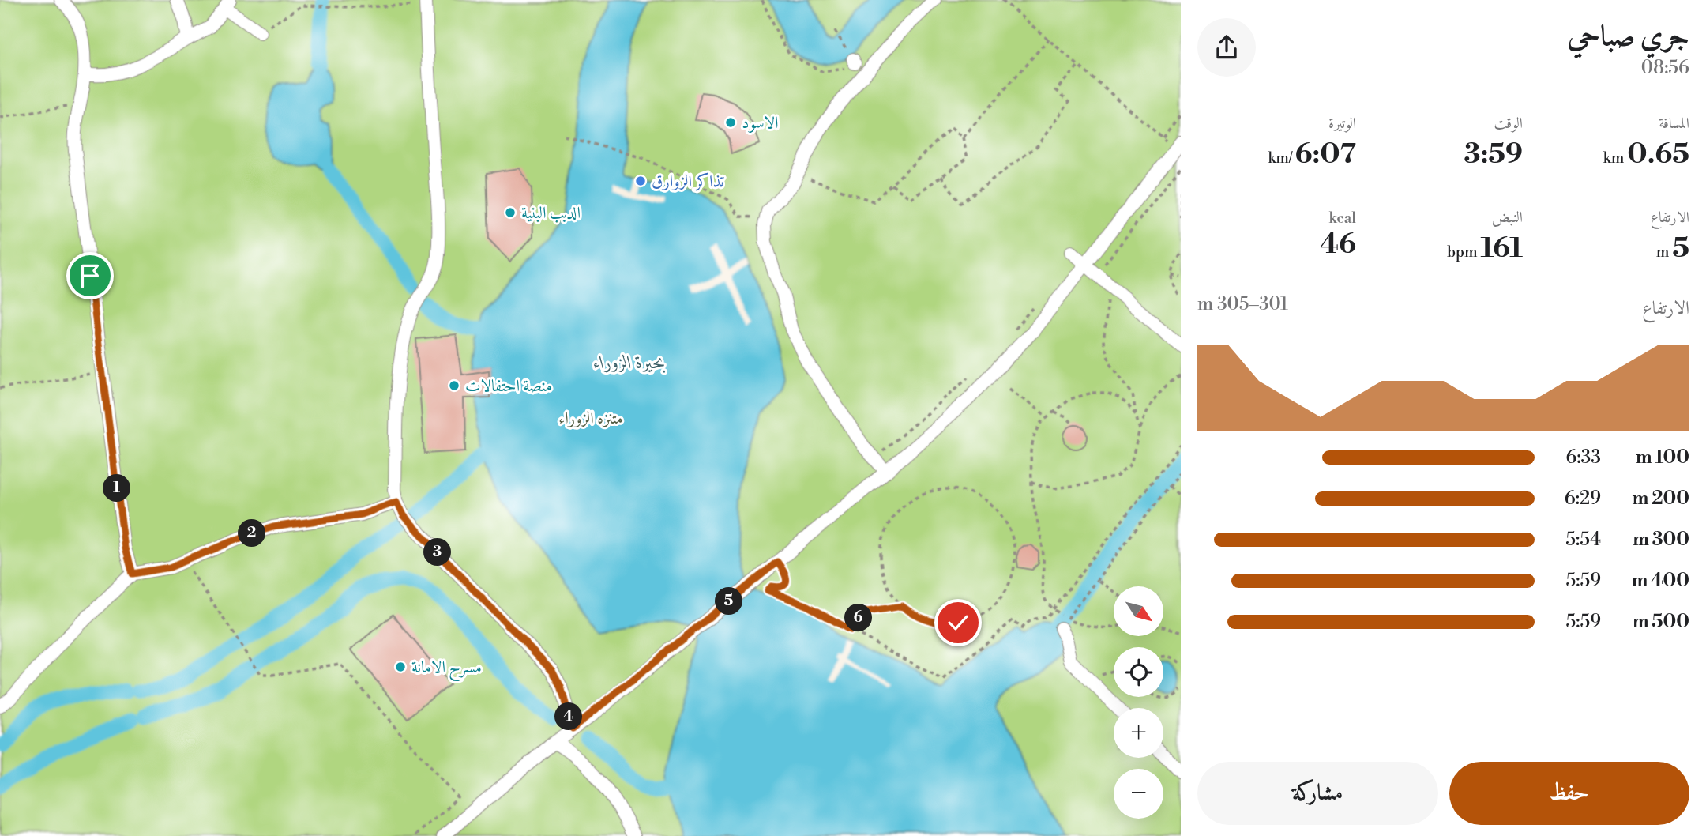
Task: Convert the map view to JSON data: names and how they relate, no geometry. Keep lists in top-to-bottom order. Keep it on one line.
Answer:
{"water":["بحيرة الزوراء"],"parks":["متنزه الزوراء"],"places":["الاسود","تذاكر الزوارق","الدبب البنية","منصة احتفالات","مسرح الامانة"],"north":"bottom right","page":{"heading":["جري صباحي","08:56"],"stats":[["المسافة","0.65 km"],["الوقت","3:59"],["الوتيرة","6:07 /km"],["الارتفاع","5 m"],["النبض","161 bpm"],["kcal","46"]],"chart":["الارتفاع","301–305 m"],"list":[{"name":"100 m","note":"6:33"},{"name":"200 m","note":"6:29"},{"name":"300 m","note":"5:54"},{"name":"400 m","note":"5:59"},{"name":"500 m","note":"5:59"}],"pins":["1","2","3","5","6","4"],"map_buttons":["+","−"],"buttons":["حفظ","مشاركة"]}}
